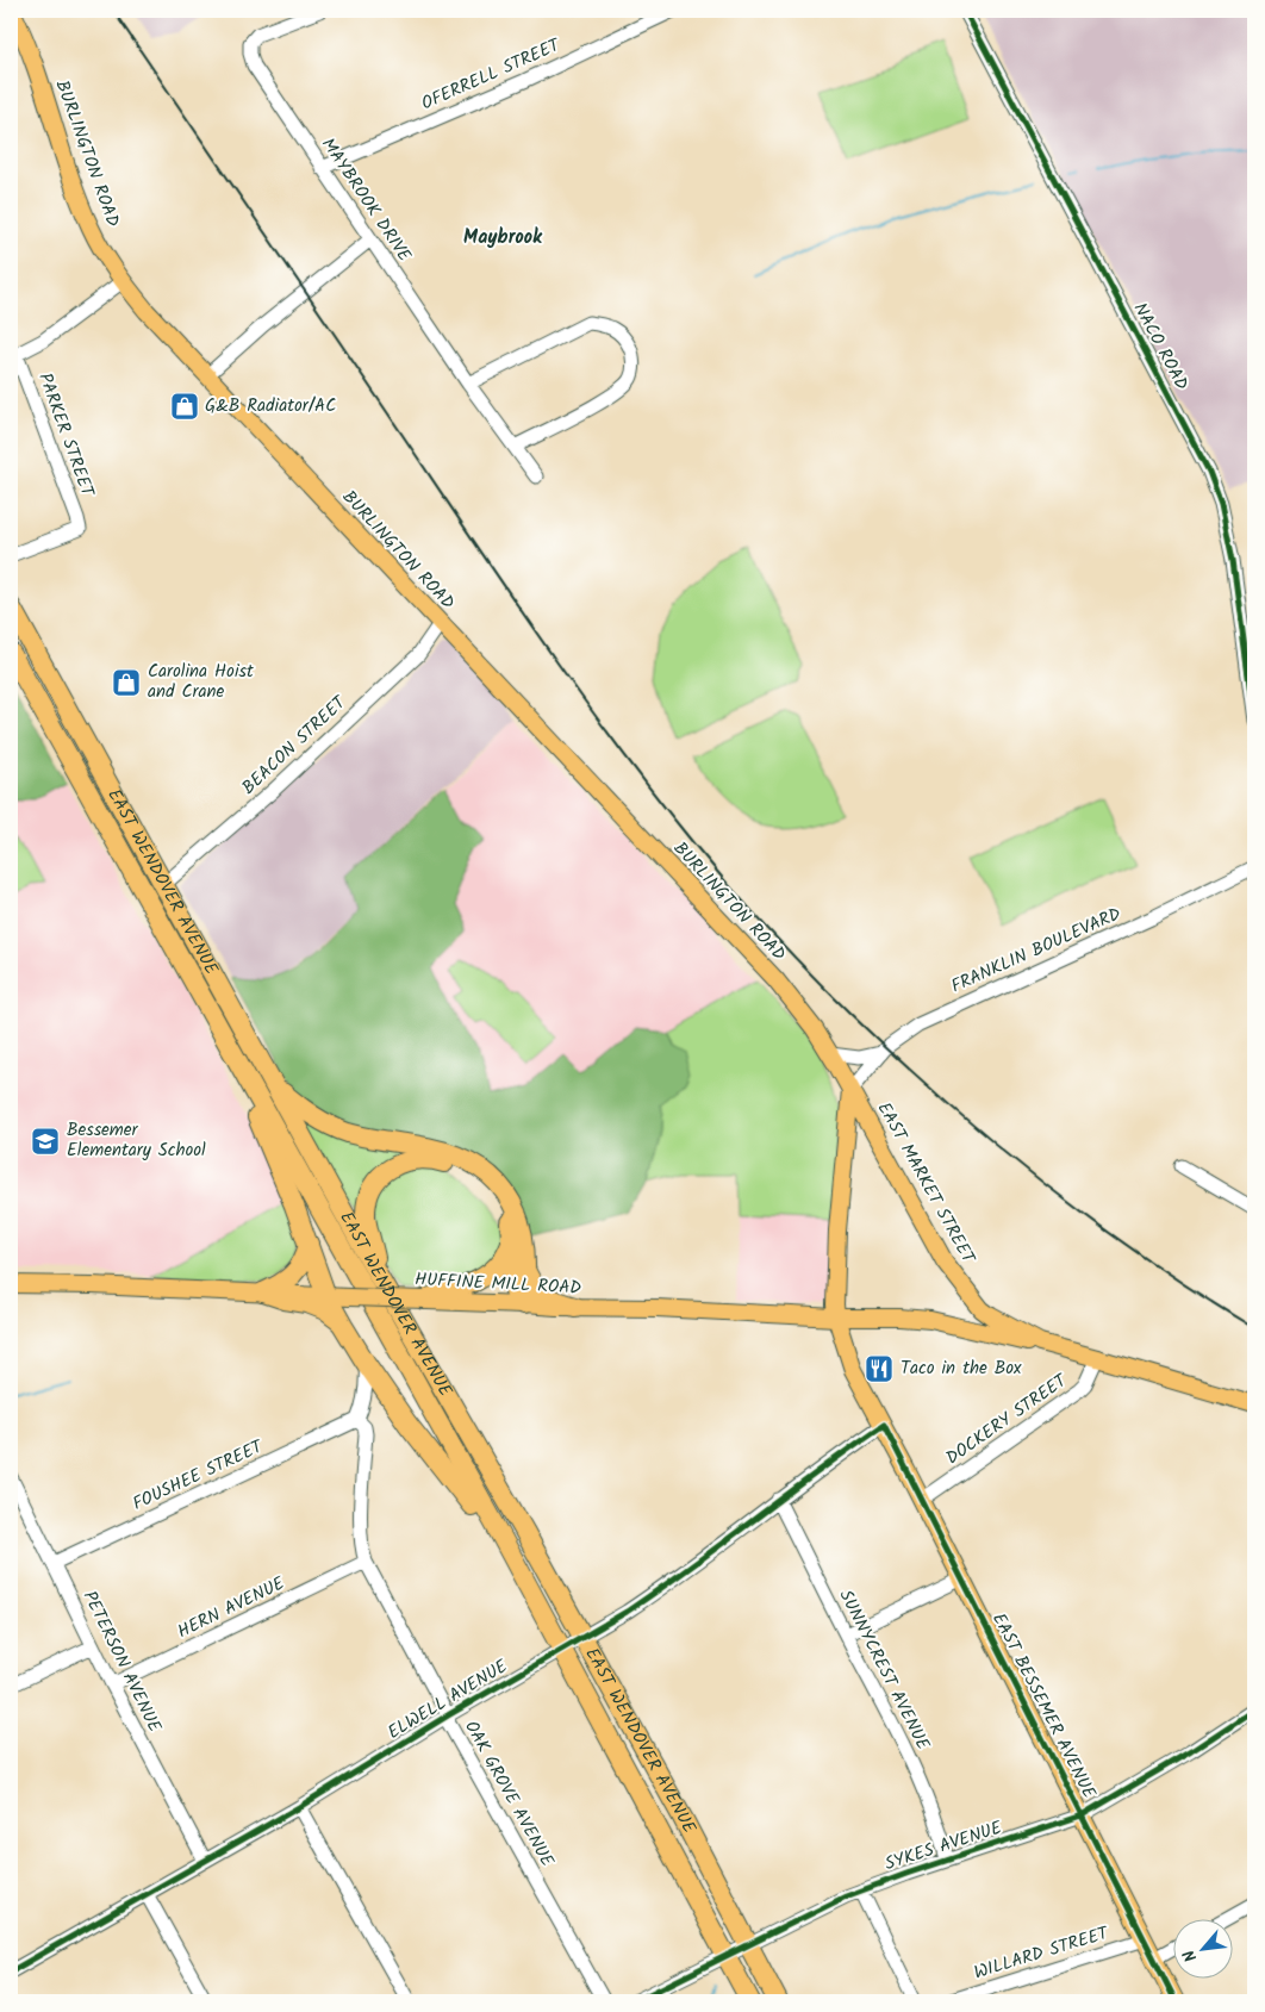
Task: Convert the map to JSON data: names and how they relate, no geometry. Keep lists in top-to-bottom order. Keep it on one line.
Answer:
{"streets":{"highway":["EAST WENDOVER AVENUE"],"main road":["BURLINGTON ROAD","EAST MARKET STREET","HUFFINE MILL ROAD","EAST BESSEMER AVENUE"],"street":["OFERRELL STREET","MAYBROOK DRIVE","NACO ROAD","PARKER STREET","BEACON STREET","FRANKLIN BOULEVARD","DOCKERY STREET","FOUSHEE STREET","HERN AVENUE","PETERSON AVENUE","SUNNYCREST AVENUE","ELWELL AVENUE","OAK GROVE AVENUE","SYKES AVENUE","WILLARD STREET"]},"crossings":[["OFERRELL STREET","MAYBROOK DRIVE"],["BURLINGTON ROAD","BEACON STREET"],["BURLINGTON ROAD","EAST MARKET STREET"],["BEACON STREET","EAST WENDOVER AVENUE"],["EAST WENDOVER AVENUE","ELWELL AVENUE"],["EAST WENDOVER AVENUE","SYKES AVENUE"],["FRANKLIN BOULEVARD","EAST MARKET STREET"],["FRANKLIN BOULEVARD","EAST BESSEMER AVENUE"],["EAST MARKET STREET","HUFFINE MILL ROAD"],["EAST MARKET STREET","DOCKERY STREET"],["EAST MARKET STREET","EAST BESSEMER AVENUE"],["HUFFINE MILL ROAD","EAST BESSEMER AVENUE"],["DOCKERY STREET","EAST BESSEMER AVENUE"],["FOUSHEE STREET","PETERSON AVENUE"],["FOUSHEE STREET","OAK GROVE AVENUE"],["HERN AVENUE","PETERSON AVENUE"],["HERN AVENUE","OAK GROVE AVENUE"],["PETERSON AVENUE","ELWELL AVENUE"],["SUNNYCREST AVENUE","ELWELL AVENUE"],["SUNNYCREST AVENUE","SYKES AVENUE"],["ELWELL AVENUE","EAST BESSEMER AVENUE"],["ELWELL AVENUE","OAK GROVE AVENUE"],["EAST BESSEMER AVENUE","SYKES AVENUE"],["EAST BESSEMER AVENUE","WILLARD STREET"]],"districts":["Maybrook"],"places":{"shop":["G&B Radiator/AC","Carolina Hoist and Crane"],"school or university":["Bessemer Elementary School"],"restaurant":["Taco in the Box"]},"north":"bottom left"}
